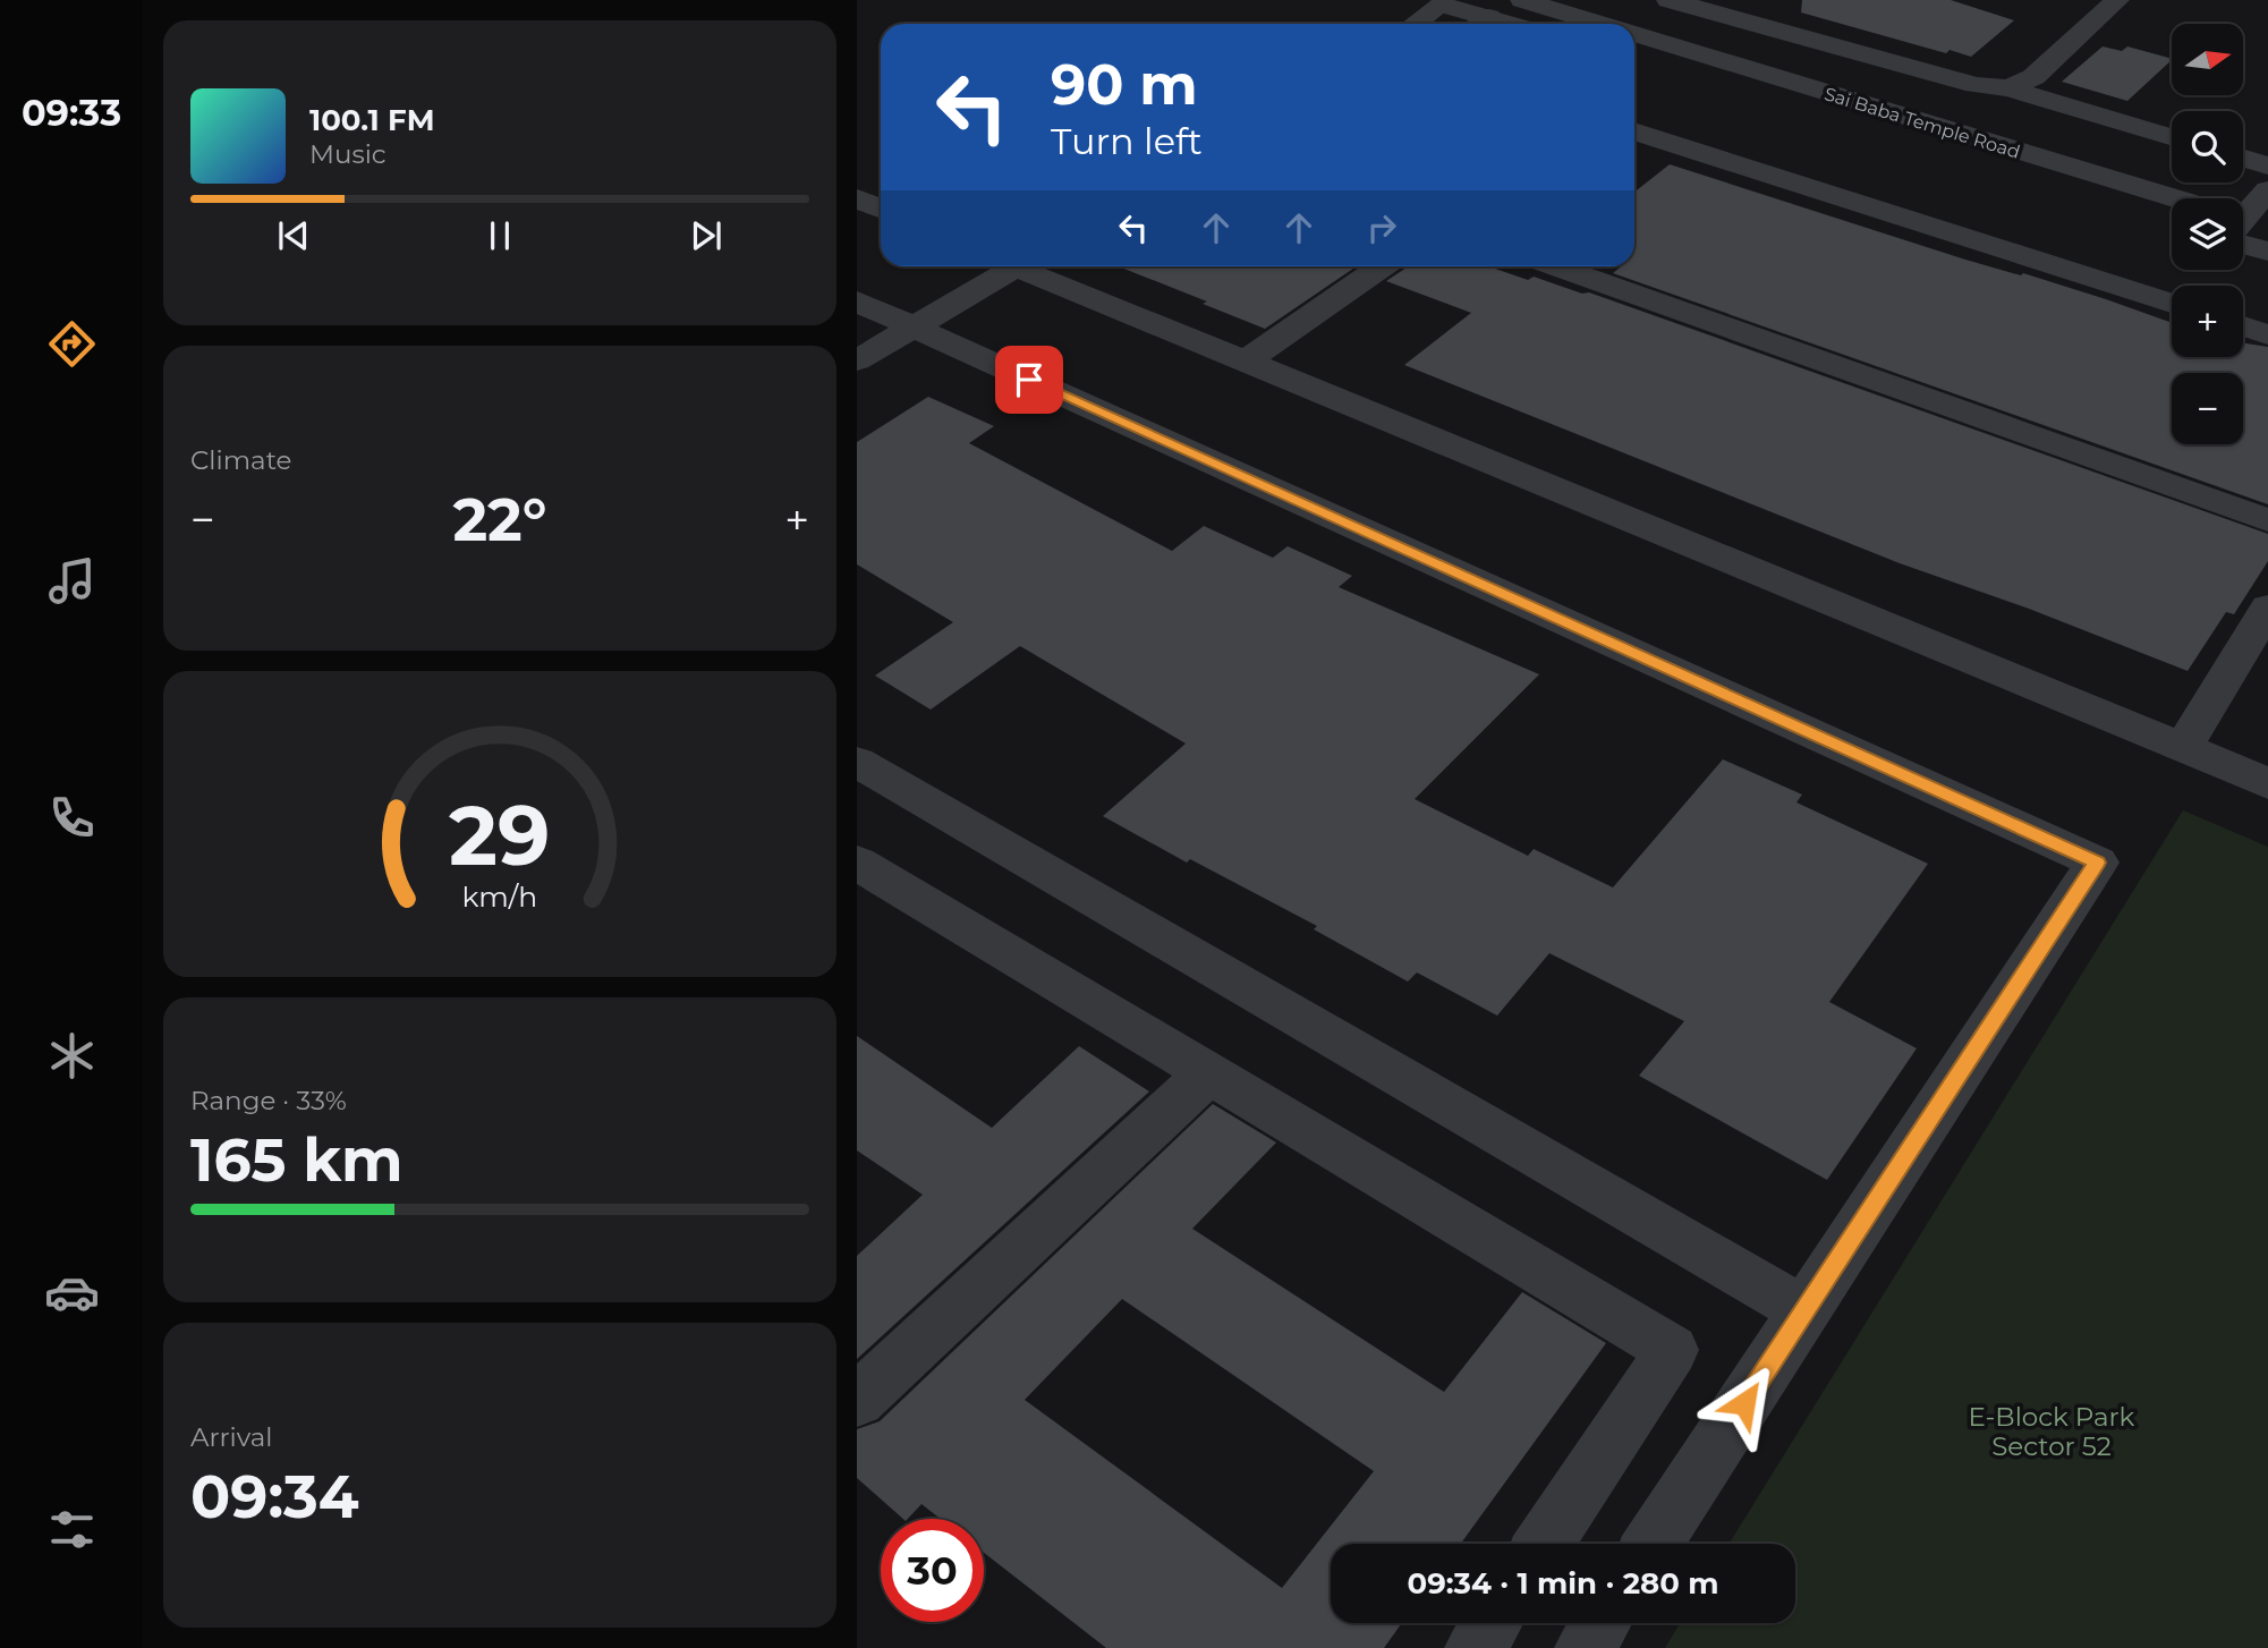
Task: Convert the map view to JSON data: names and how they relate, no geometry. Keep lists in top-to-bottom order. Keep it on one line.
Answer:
{"streets":{"street":["Sai Baba Temple Road"]},"parks":["E-Block Park Sector 52"],"north":"right","page":{"tabs":"09:33","map_buttons":["+","−"],"turn":["90 m","Turn left"],"song":["100.1 FM","Music"],"tile":["Climate",["Range · 33%","165 km"],["Arrival","09:34"]],"heat":["−","22°","+"],"limit":"30","trip":"09:34 · 1 min · 280 m","gauge":["29","km/h"]}}
